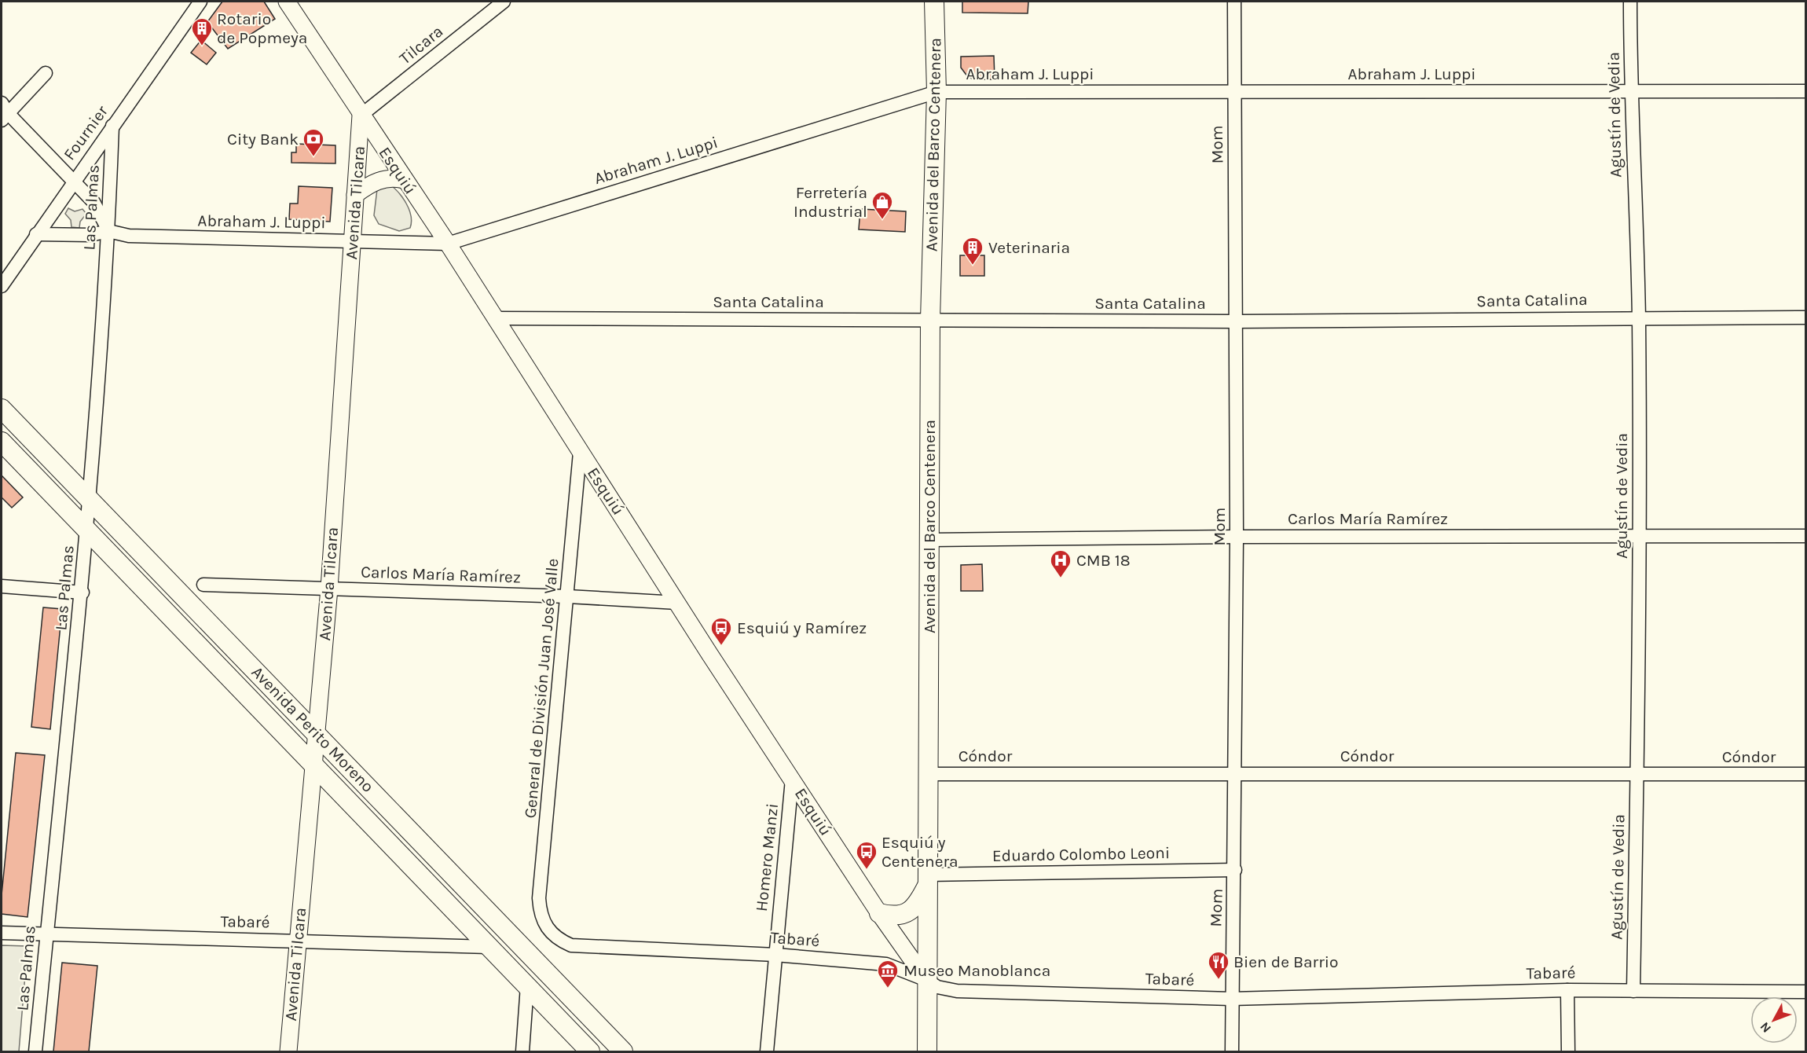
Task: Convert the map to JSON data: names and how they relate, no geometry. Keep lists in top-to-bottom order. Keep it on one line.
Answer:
{"streets":{"main road":["Avenida del Barco Centenera","Avenida Perito Moreno"],"street":["Tilcara","Abraham J. Luppi","Agustín de Vedia","Fournier","Mom","Esquiú","Avenida Tilcara","Las Palmas","Santa Catalina","Carlos María Ramírez","General de División Juan José Valle","Cóndor","Eduardo Colombo Leoni","Homero Manzi","Tabaré"]},"crossings":[["Tilcara","Esquiú"],["Tilcara","Avenida Tilcara"],["Abraham J. Luppi","Agustín de Vedia"],["Abraham J. Luppi","Fournier"],["Abraham J. Luppi","Avenida del Barco Centenera"],["Abraham J. Luppi","Mom"],["Abraham J. Luppi","Esquiú"],["Abraham J. Luppi","Avenida Tilcara"],["Abraham J. Luppi","Las Palmas"],["Agustín de Vedia","Santa Catalina"],["Agustín de Vedia","Carlos María Ramírez"],["Agustín de Vedia","Cóndor"],["Agustín de Vedia","Tabaré"],["Fournier","Las Palmas"],["Avenida del Barco Centenera","Esquiú"],["Avenida del Barco Centenera","Santa Catalina"],["Avenida del Barco Centenera","Carlos María Ramírez"],["Avenida del Barco Centenera","Cóndor"],["Avenida del Barco Centenera","Eduardo Colombo Leoni"],["Avenida del Barco Centenera","Tabaré"],["Mom","Santa Catalina"],["Mom","Carlos María Ramírez"],["Mom","Cóndor"],["Mom","Eduardo Colombo Leoni"],["Mom","Tabaré"],["Esquiú","Avenida Tilcara"],["Esquiú","Santa Catalina"],["Esquiú","Carlos María Ramírez"],["Esquiú","General de División Juan José Valle"],["Esquiú","Homero Manzi"],["Esquiú","Tabaré"],["Avenida Tilcara","Carlos María Ramírez"],["Avenida Tilcara","Avenida Perito Moreno"],["Avenida Tilcara","Tabaré"],["Las Palmas","Avenida Perito Moreno"],["Las Palmas","Tabaré"],["Carlos María Ramírez","General de División Juan José Valle"],["General de División Juan José Valle","Tabaré"],["Avenida Perito Moreno","Tabaré"],["Homero Manzi","Tabaré"]],"places":{"building":["Rotario de Popmeya","Veterinaria"],"bank":["City Bank"],"shop":["Ferretería Industrial"],"hospital":["CMB 18"],"bus stop":["Esquiú y Ramírez","Esquiú y Centenera"],"restaurant":["Bien de Barrio"],"museum":["Museo Manoblanca"]},"north":"bottom left"}
